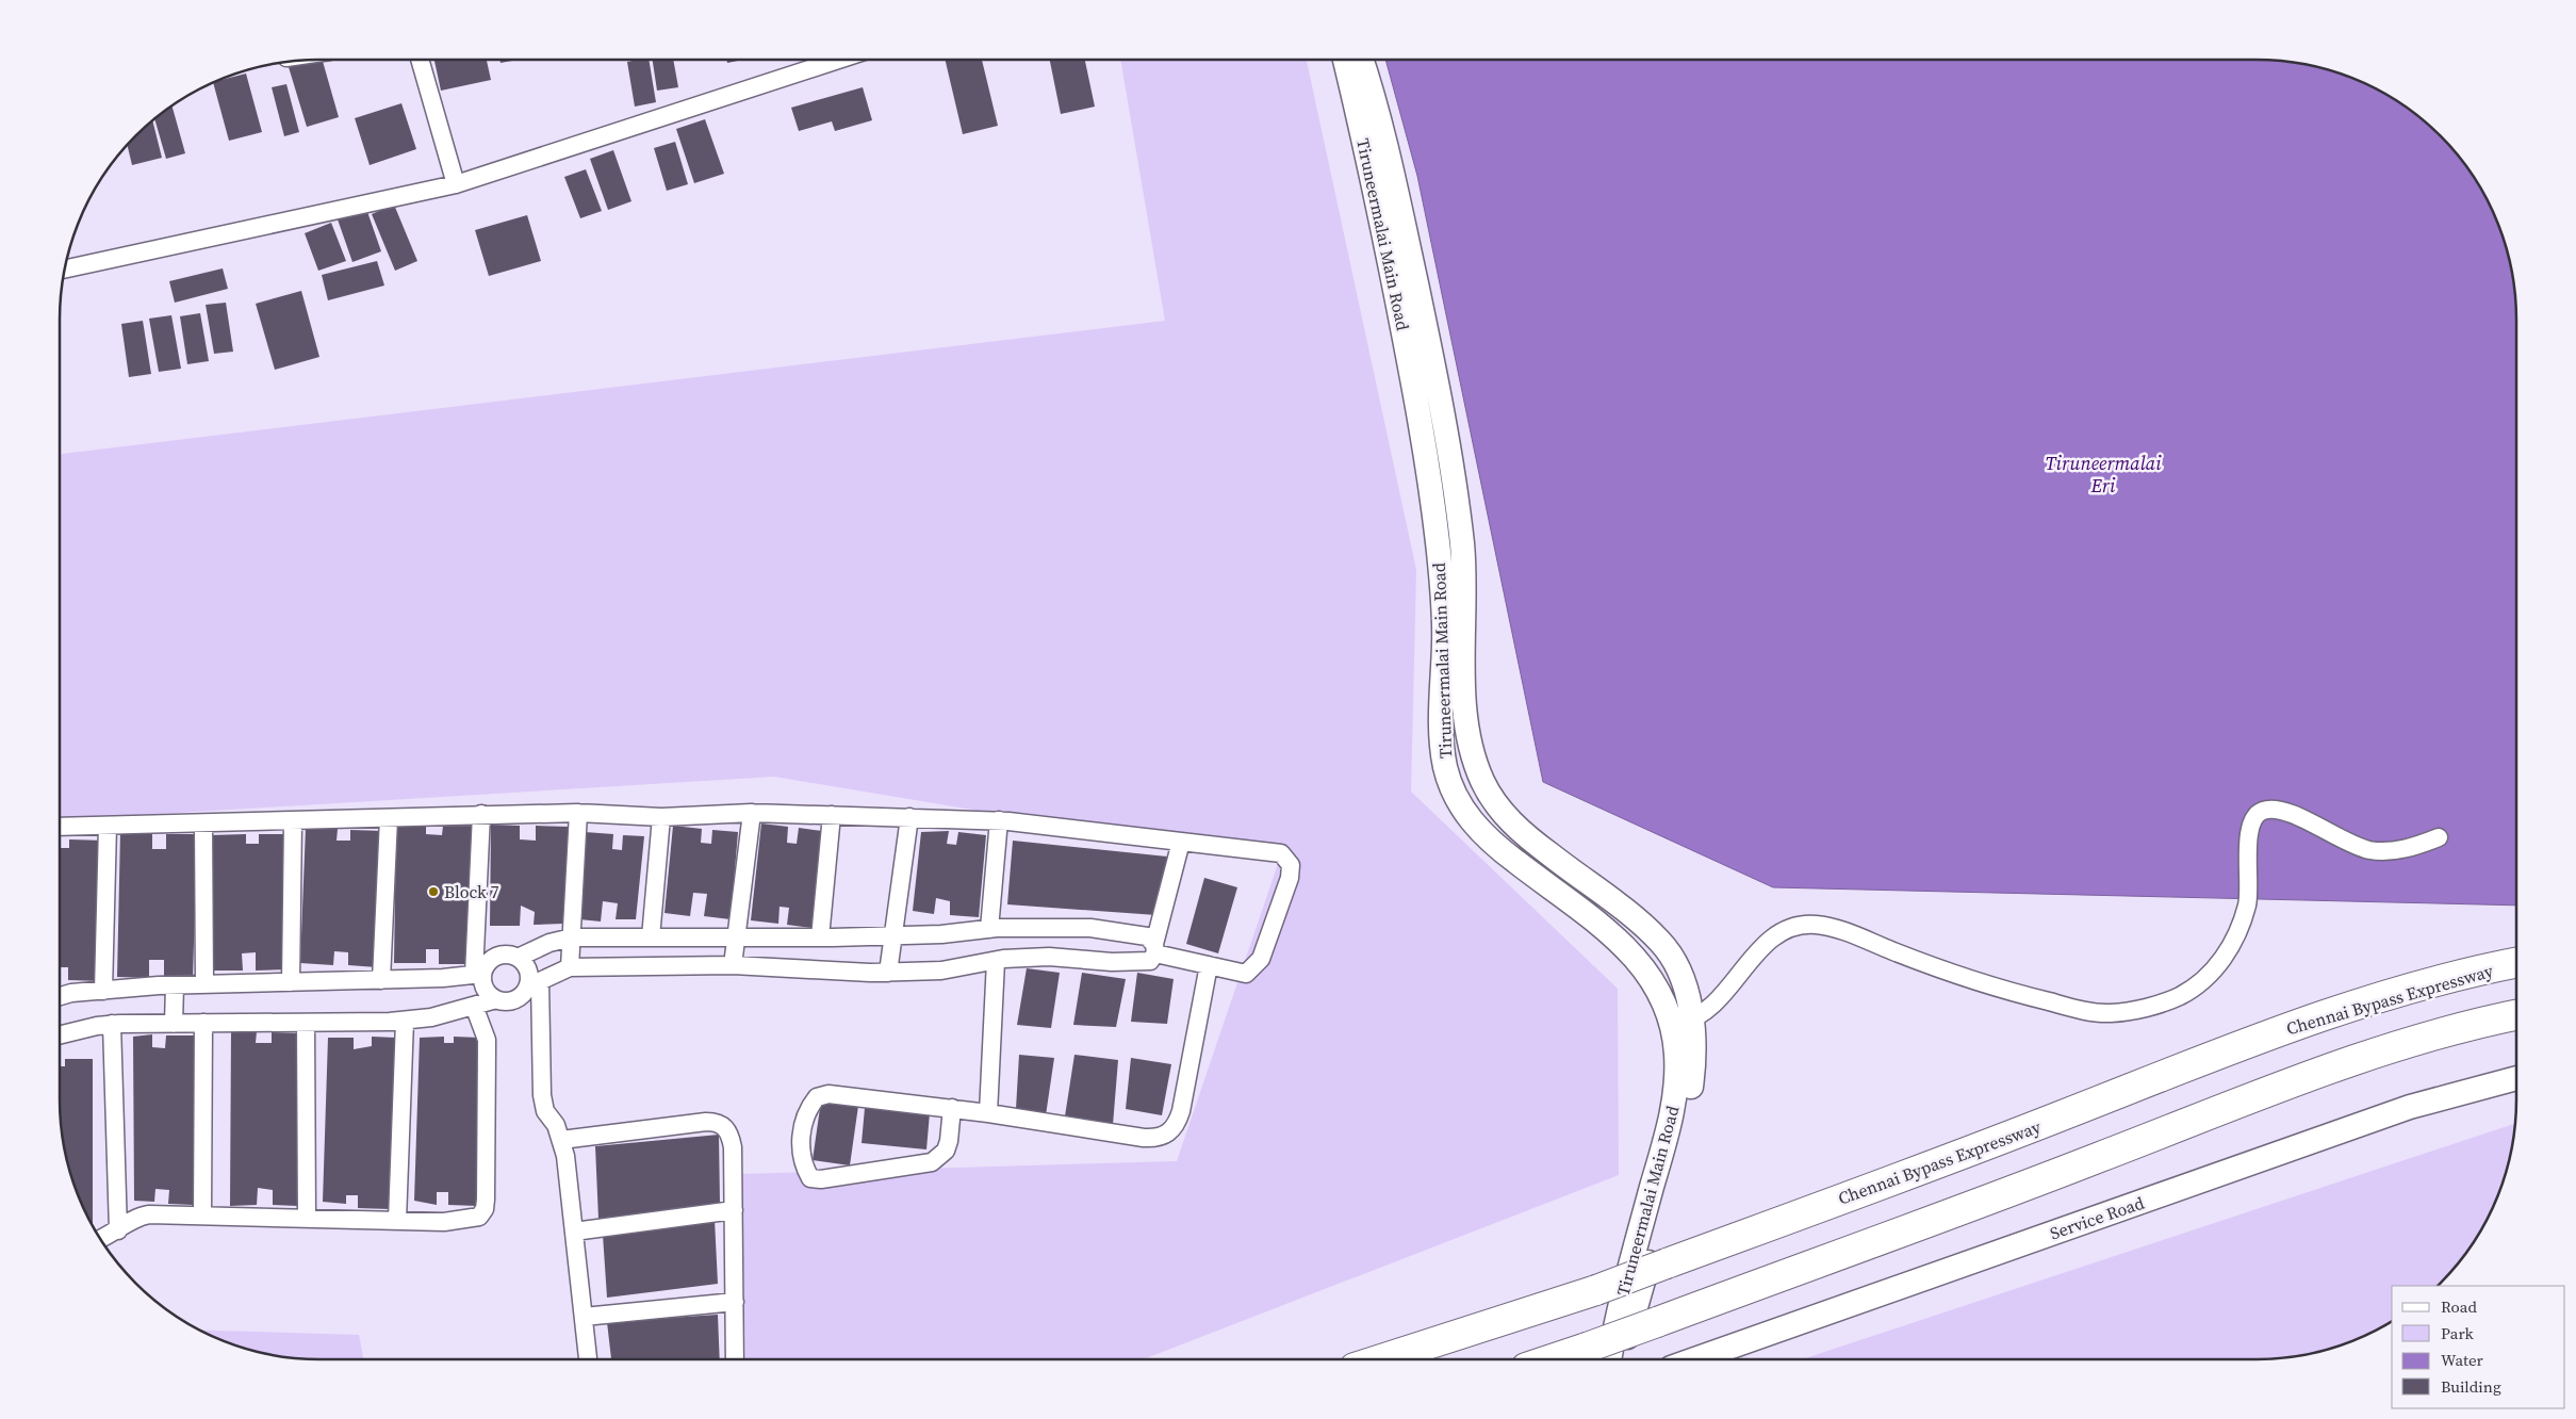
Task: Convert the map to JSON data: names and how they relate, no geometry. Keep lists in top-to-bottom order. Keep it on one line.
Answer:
{"streets":{"highway":["Chennai Bypass Expressway"],"main road":["Tiruneermalai Main Road","Service Road"]},"water":["Tiruneermalai Eri"],"places":["Block 7"],"legend":["Road","Park","Water","Building"]}
